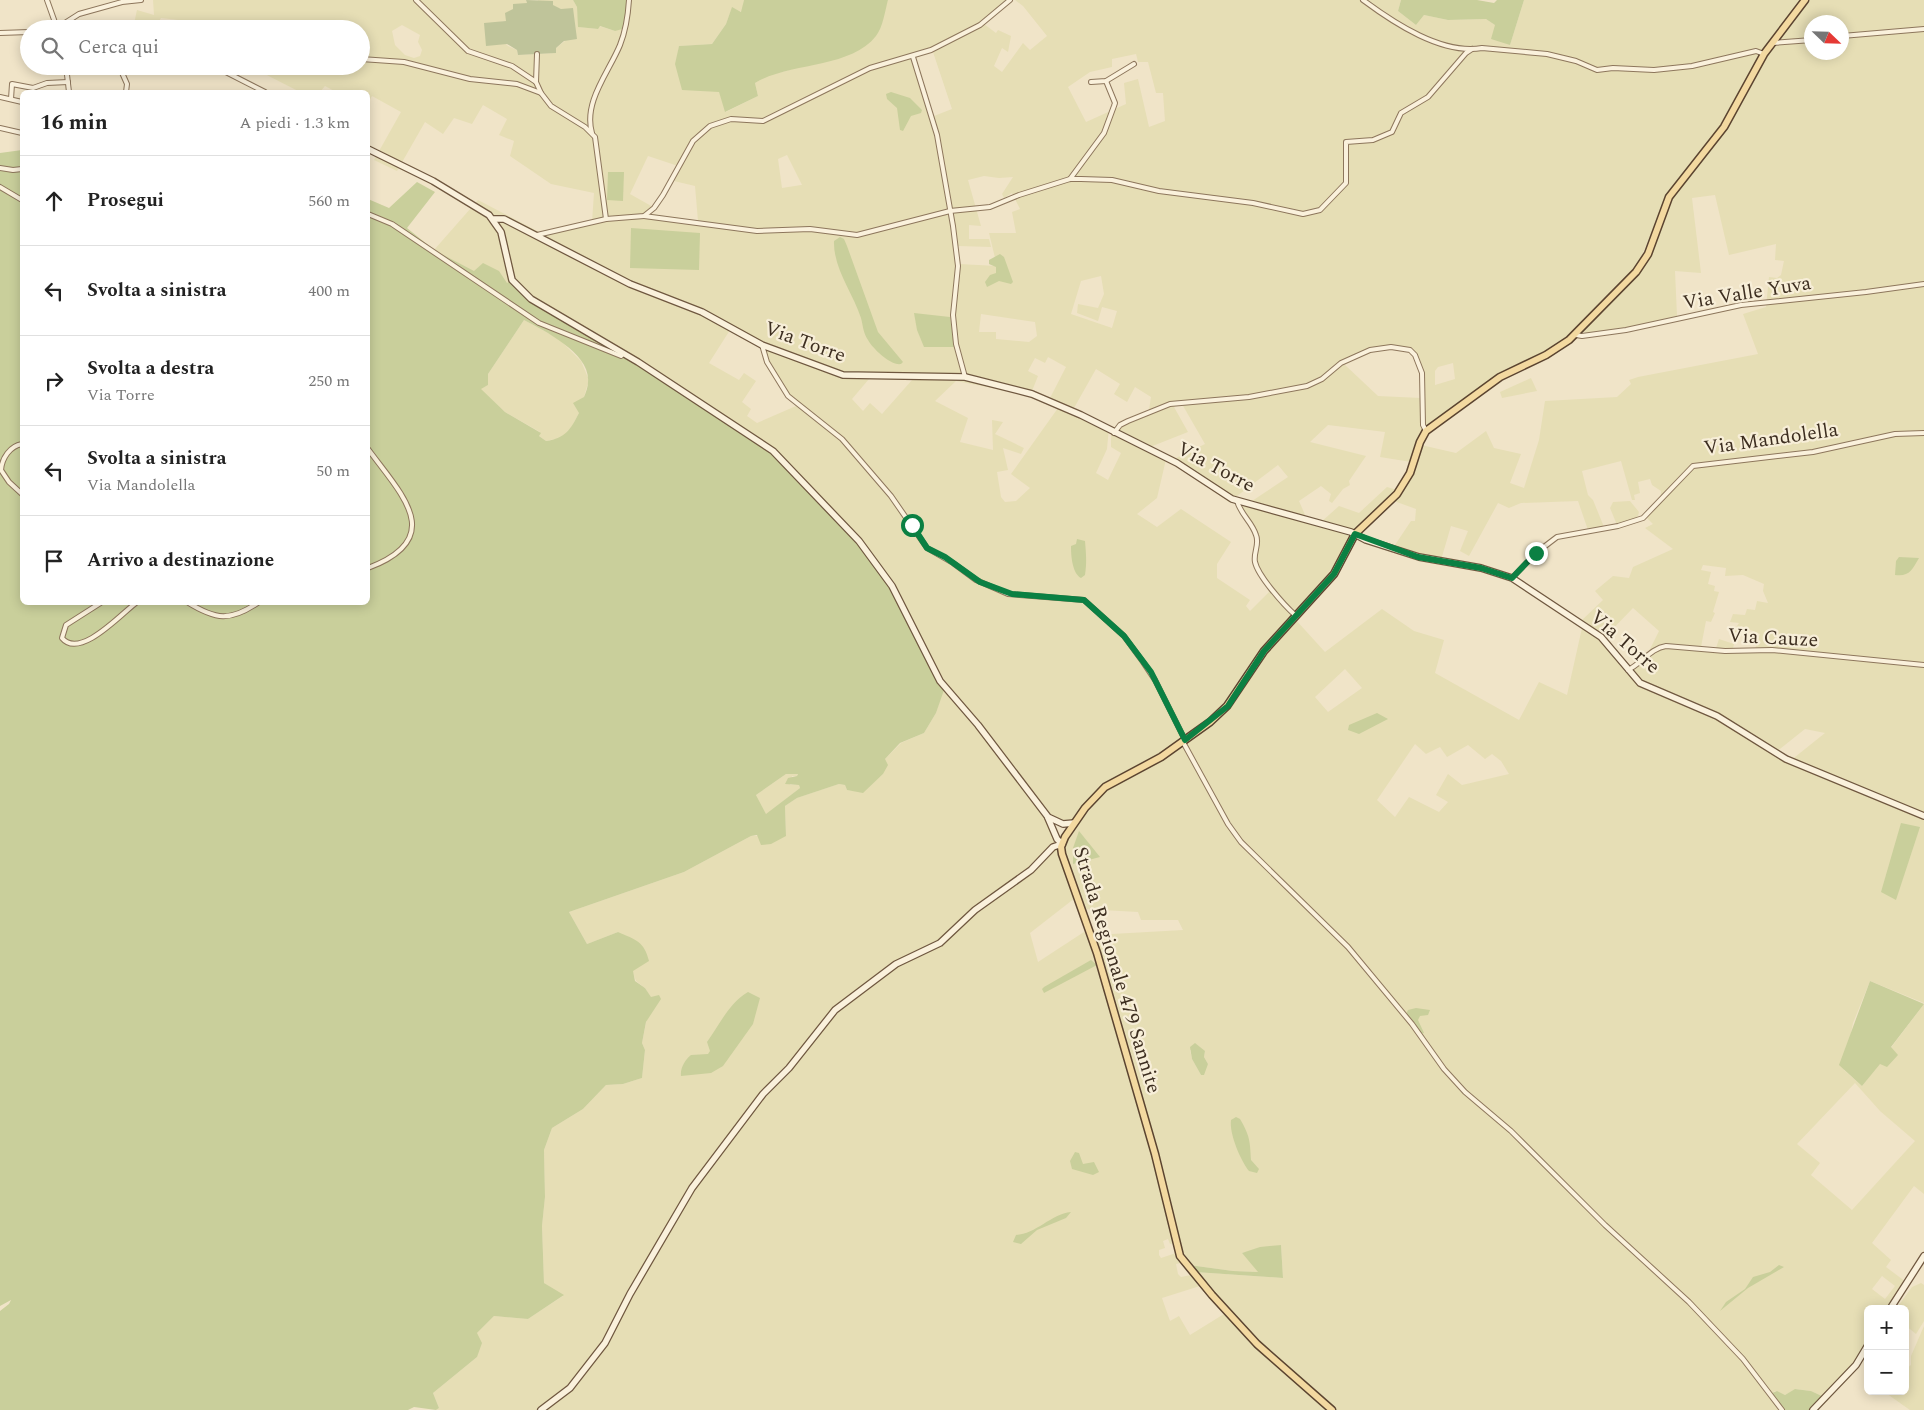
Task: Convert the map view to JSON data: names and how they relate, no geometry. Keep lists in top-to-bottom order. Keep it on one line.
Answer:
{"streets":{"main road":["Via Torre","Strada Regionale 479 Sannite"],"street":["Via Valle Yuva","Via Mandolella","Via Cauze"]},"crossings":[["Via Torre","Via Mandolella"],["Via Torre","Via Cauze"],["Via Torre","Strada Regionale 479 Sannite"]],"north":"bottom right","page":{"search":"Cerca qui","heading":["16 min","A piedi · 1.3 km"],"list":[["Prosegui","560 m"],["Svolta a sinistra","400 m"],["Svolta a destra","Via Torre","250 m"],["Svolta a sinistra","Via Mandolella","50 m"],"Arrivo a destinazione"],"map_buttons":["+","−"]}}
